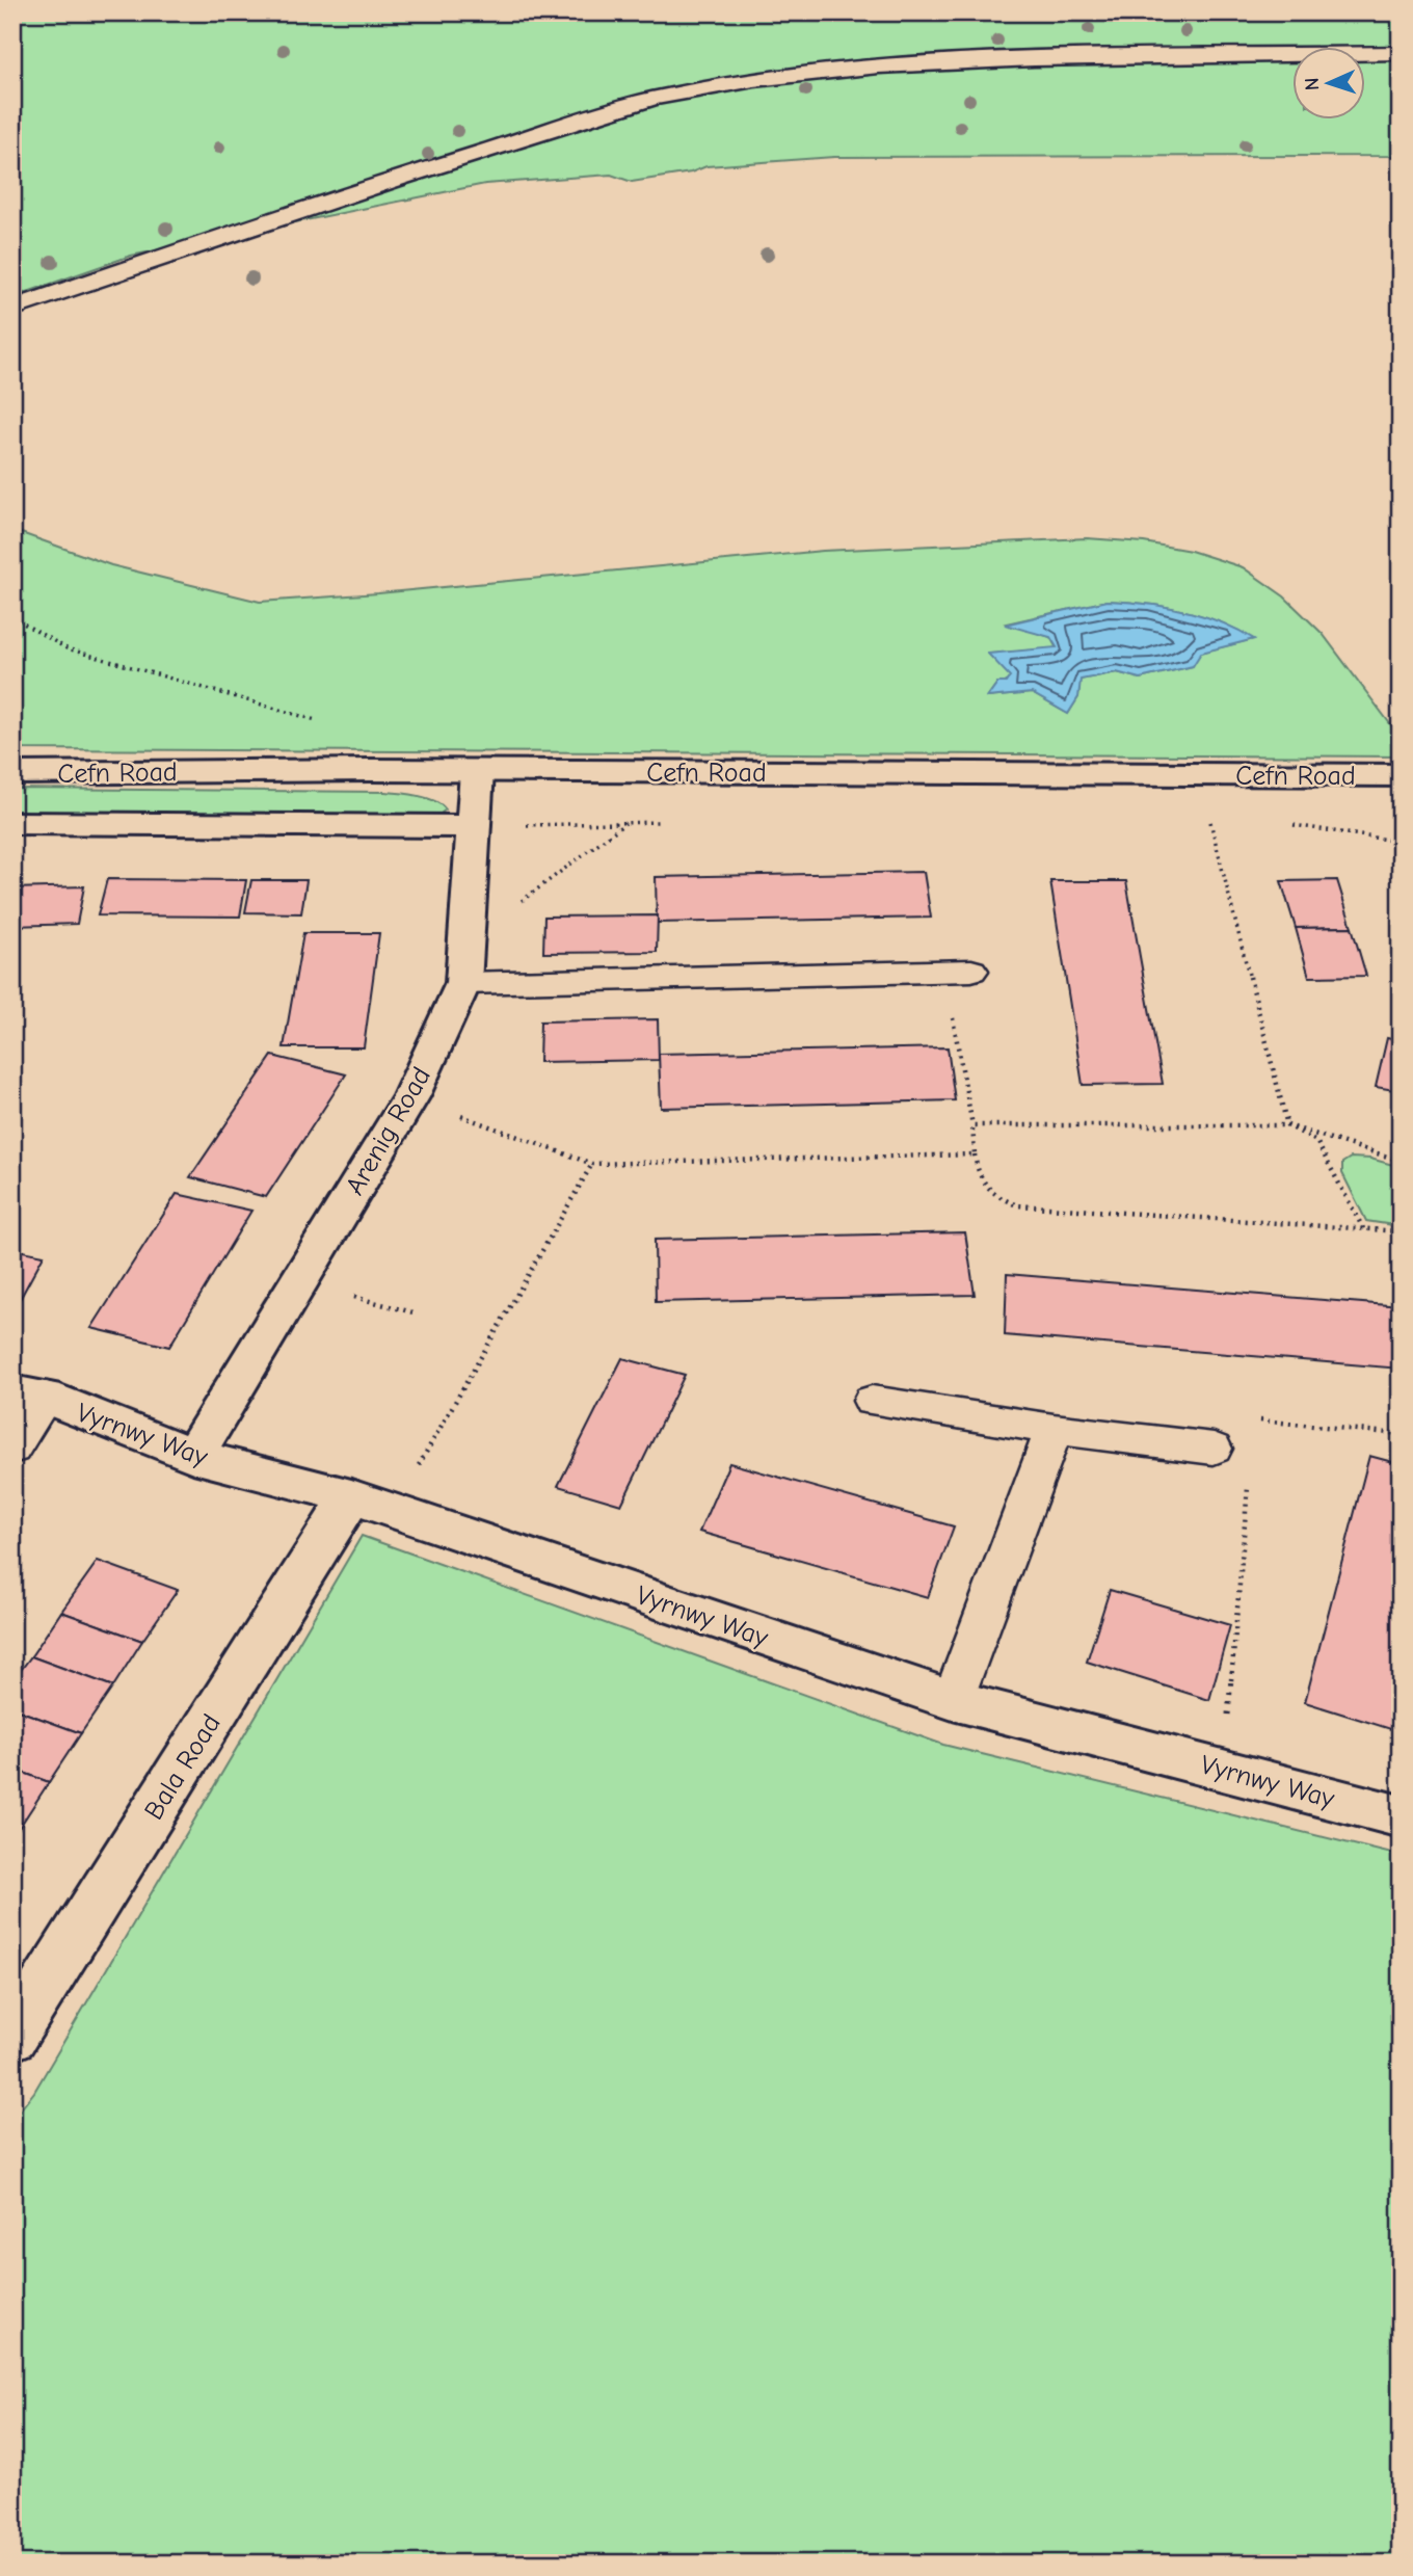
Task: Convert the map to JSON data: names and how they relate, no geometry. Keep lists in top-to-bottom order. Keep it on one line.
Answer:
{"streets":{"street":["Cefn Road","Arenig Road","Vyrnwy Way","Bala Road"]},"crossings":[["Cefn Road","Arenig Road"],["Arenig Road","Vyrnwy Way"],["Vyrnwy Way","Bala Road"]],"north":"left"}
